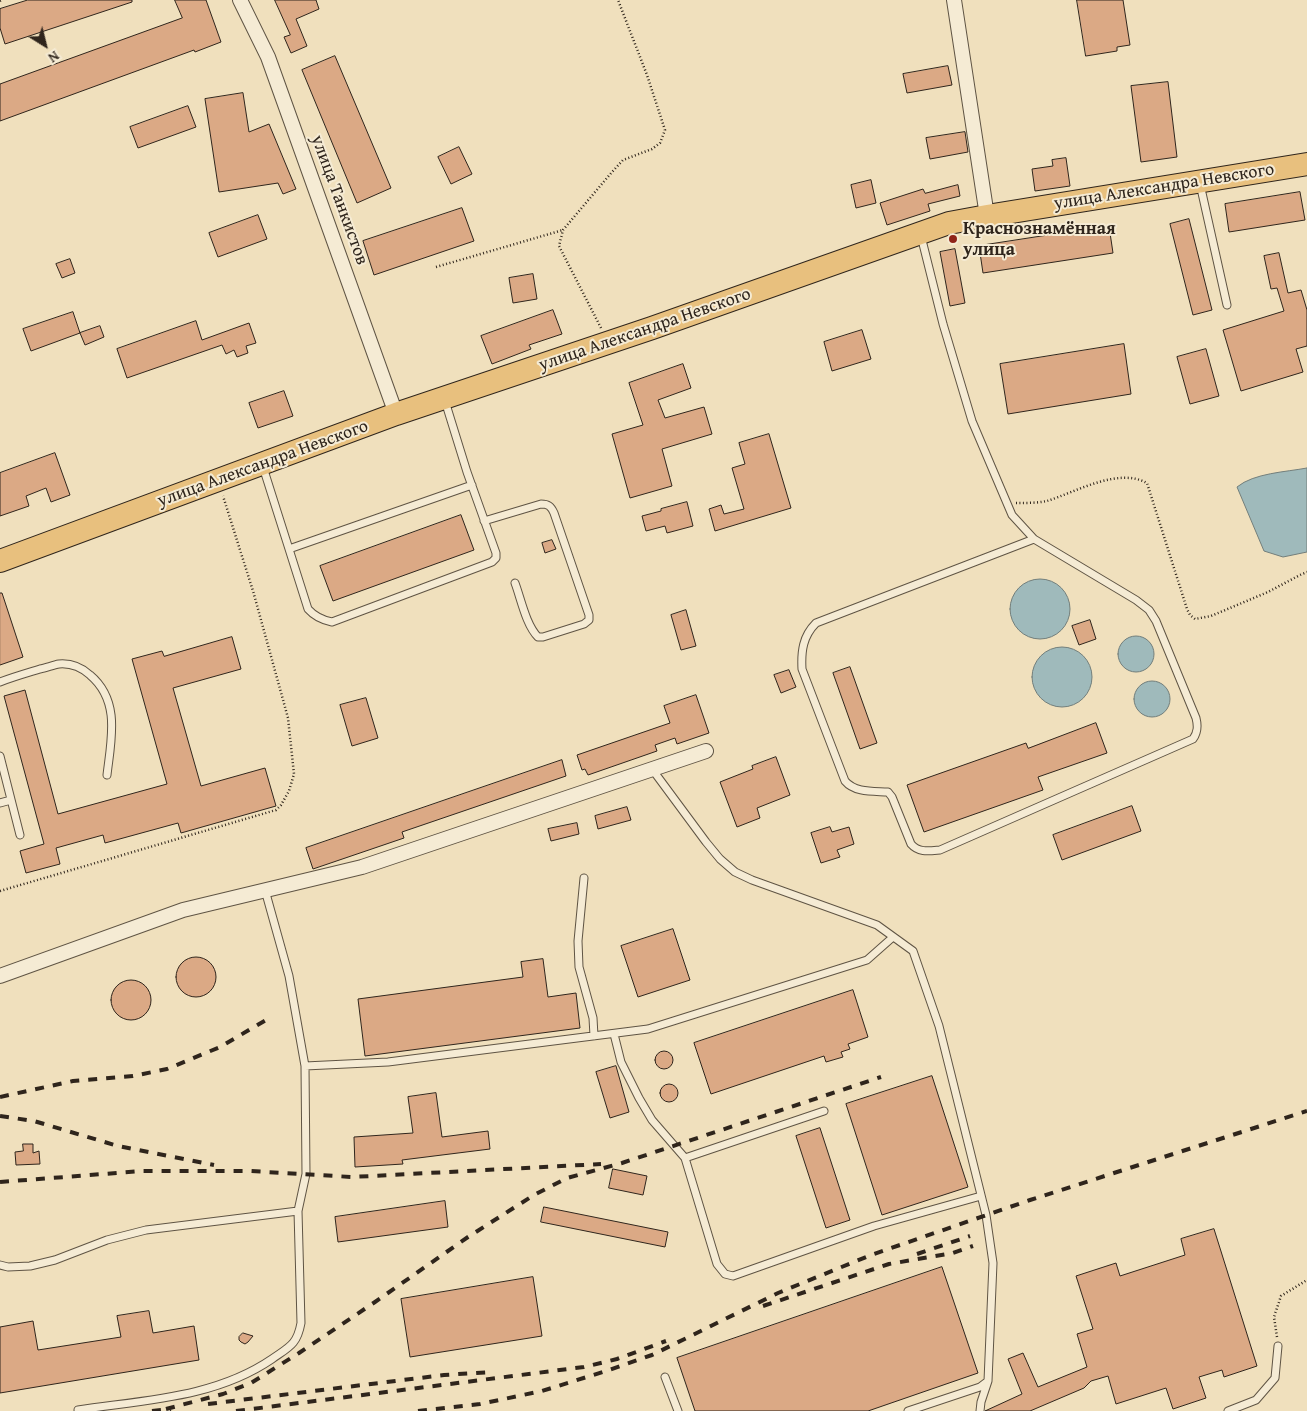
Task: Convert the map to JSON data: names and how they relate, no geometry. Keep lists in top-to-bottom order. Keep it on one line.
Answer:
{"streets":{"main road":["улица Александра Невского"],"street":["улица Танкистов"]},"crossings":[["улица Александра Невского","улица Танкистов"]],"places":["Краснознамённая улица"],"north":"bottom right"}
